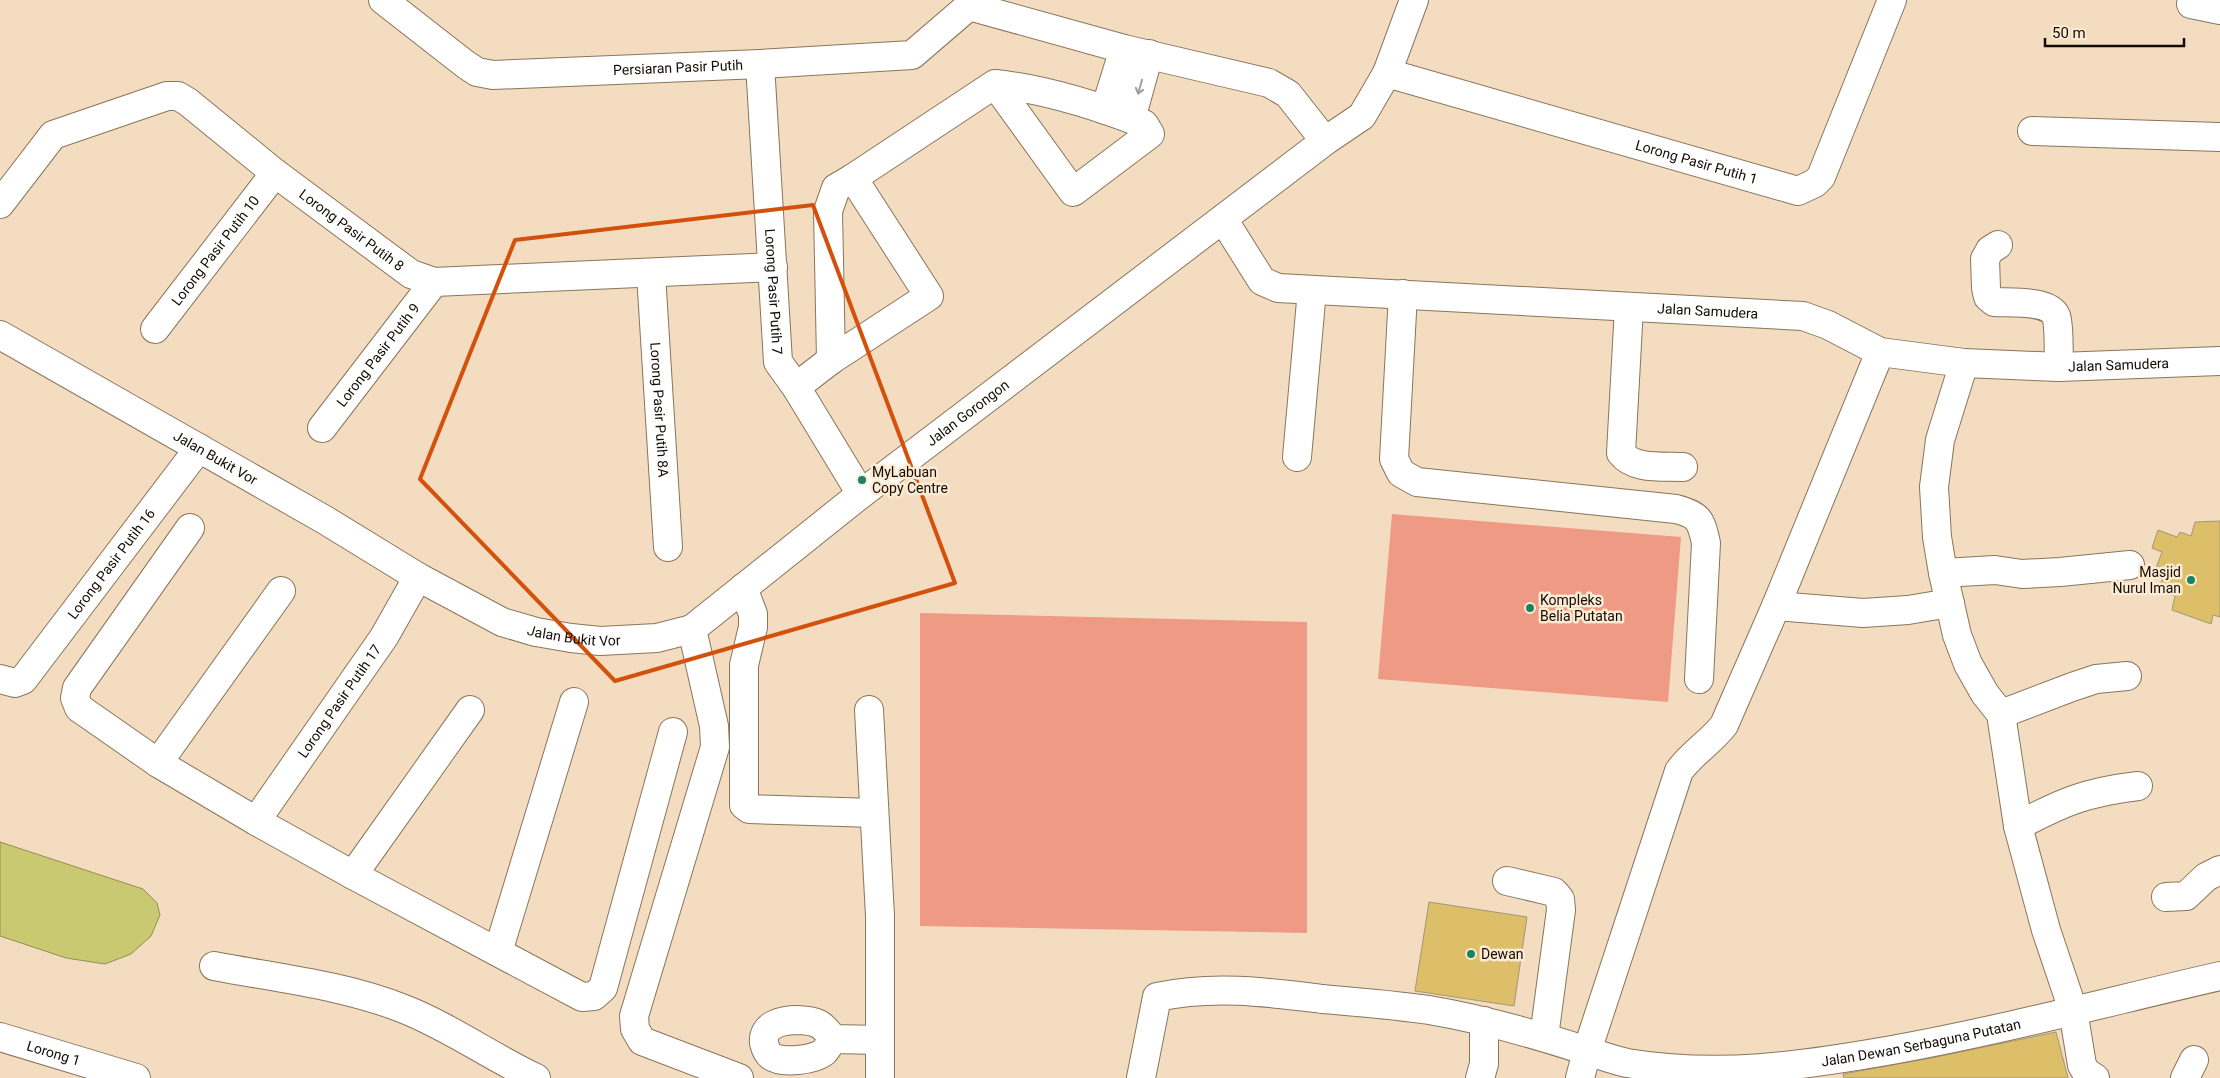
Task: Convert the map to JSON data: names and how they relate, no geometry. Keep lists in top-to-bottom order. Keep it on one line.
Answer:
{"streets":{"street":["Persiaran Pasir Putih","Lorong Pasir Putih 1","Lorong Pasir Putih 8","Lorong Pasir Putih 10","Lorong Pasir Putih 7","Jalan Samudera","Lorong Pasir Putih 9","Lorong Pasir Putih 8A","Jalan Gorongon","Jalan Bukit Vor","Lorong Pasir Putih 16","Lorong Pasir Putih 17","Jalan Dewan Serbaguna Putatan","Lorong 1"]},"crossings":[["Persiaran Pasir Putih","Lorong Pasir Putih 7"],["Lorong Pasir Putih 1","Jalan Gorongon"],["Lorong Pasir Putih 8","Lorong Pasir Putih 10"],["Lorong Pasir Putih 8","Lorong Pasir Putih 7"],["Lorong Pasir Putih 8","Lorong Pasir Putih 9"],["Lorong Pasir Putih 8","Lorong Pasir Putih 8A"],["Lorong Pasir Putih 7","Jalan Gorongon"],["Jalan Samudera","Jalan Gorongon"],["Jalan Gorongon","Jalan Bukit Vor"],["Jalan Bukit Vor","Lorong Pasir Putih 16"],["Jalan Bukit Vor","Lorong Pasir Putih 17"]],"places":["MyLabuan Copy Centre","Masjid Nurul Iman","Kompleks Belia Putatan","Dewan"],"scale_bar":"50 m"}
